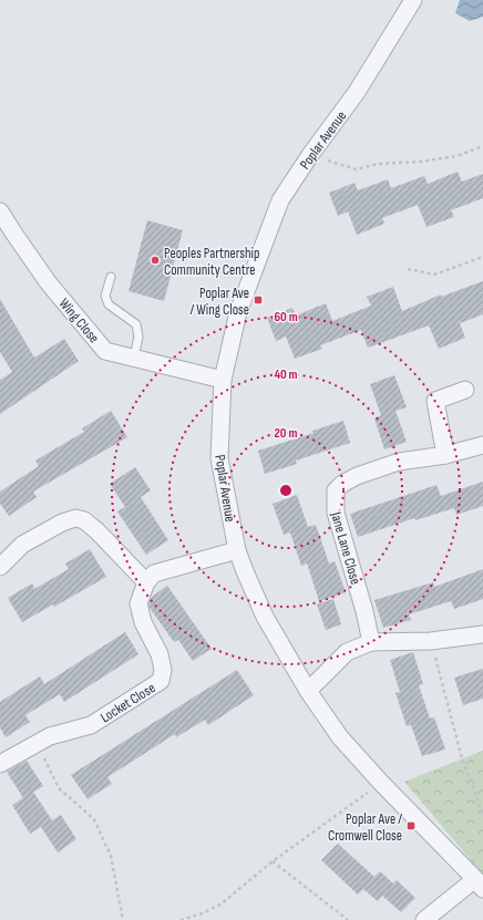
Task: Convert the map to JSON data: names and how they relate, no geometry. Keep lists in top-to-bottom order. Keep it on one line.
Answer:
{"streets":{"street":["Poplar Avenue","Wing Close","Jane Lane Close","Locket Close"]},"crossings":[["Poplar Avenue","Wing Close"]],"places":{"other":["Peoples Partnership Community Centre"],"transit":["Poplar Ave / Wing Close","Poplar Ave / Cromwell Close"]},"rings":["60 m","40 m","20 m"]}
